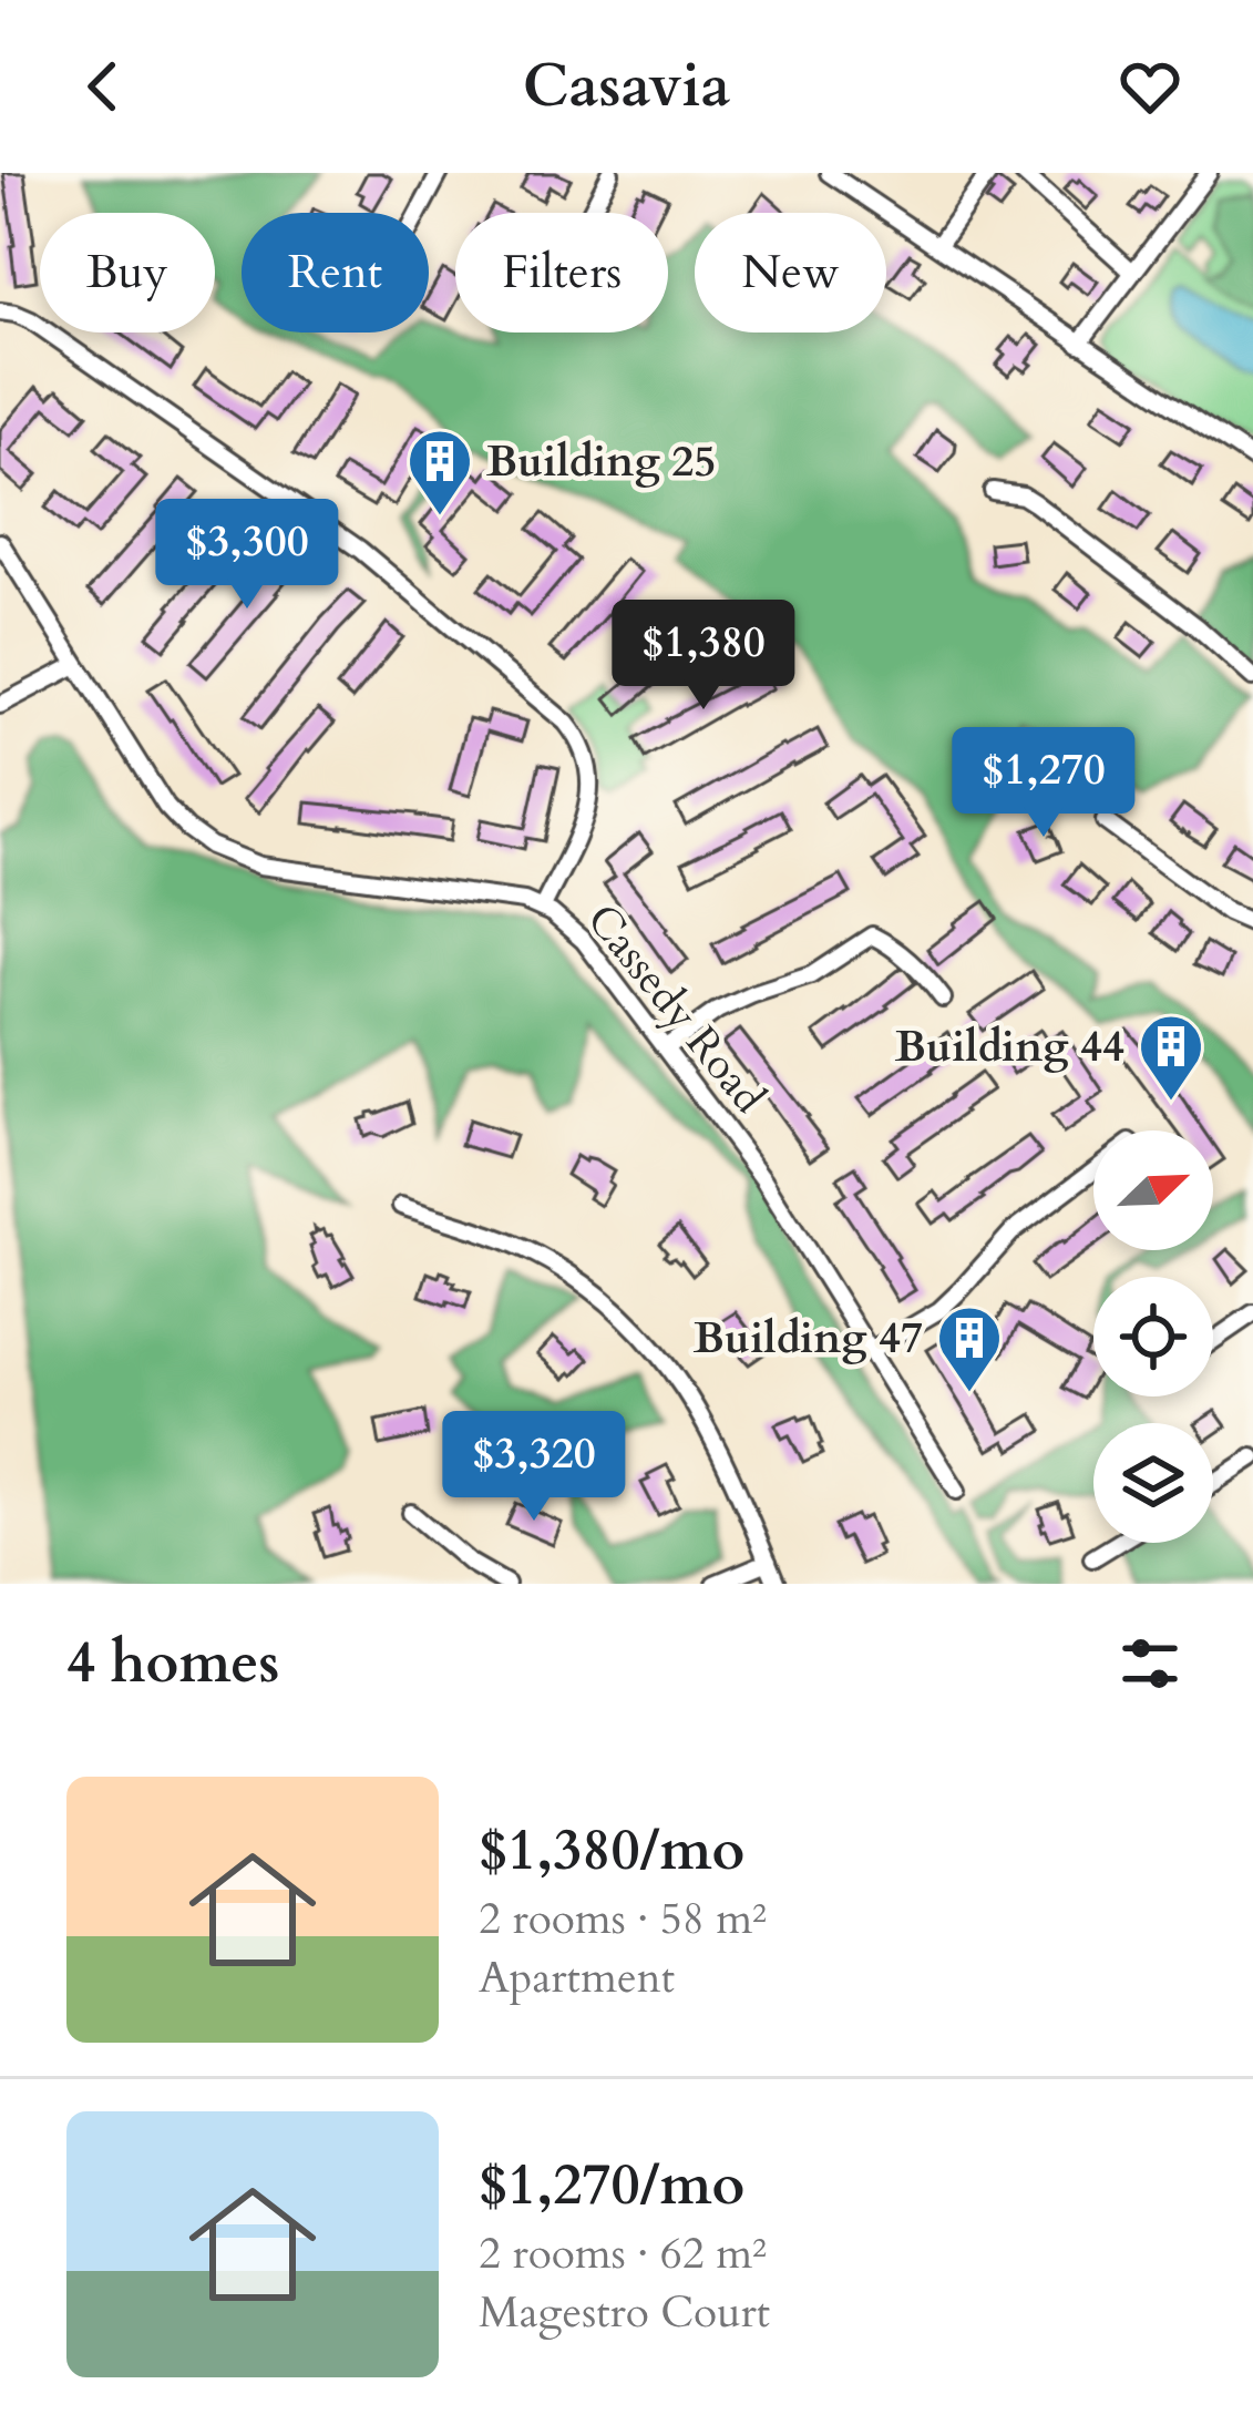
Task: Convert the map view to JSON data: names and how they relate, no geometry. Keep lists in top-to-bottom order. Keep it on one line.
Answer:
{"streets":{"street":["Cassedy Road"]},"places":{"building":["Building 25","Building 44","Building 47"]},"north":"top right","page":{"header":"Casavia","chip":["Buy","Rent","Filters","New"],"price":["$3,300","$1,380","$1,270","$3,320"],"heading":"4 homes","list":[{"name":"$1,380/mo","note":"2 rooms · 58 m² · Apartment"},{"name":"$1,270/mo","note":"2 rooms · 62 m² · Magestro Court"}]}}
